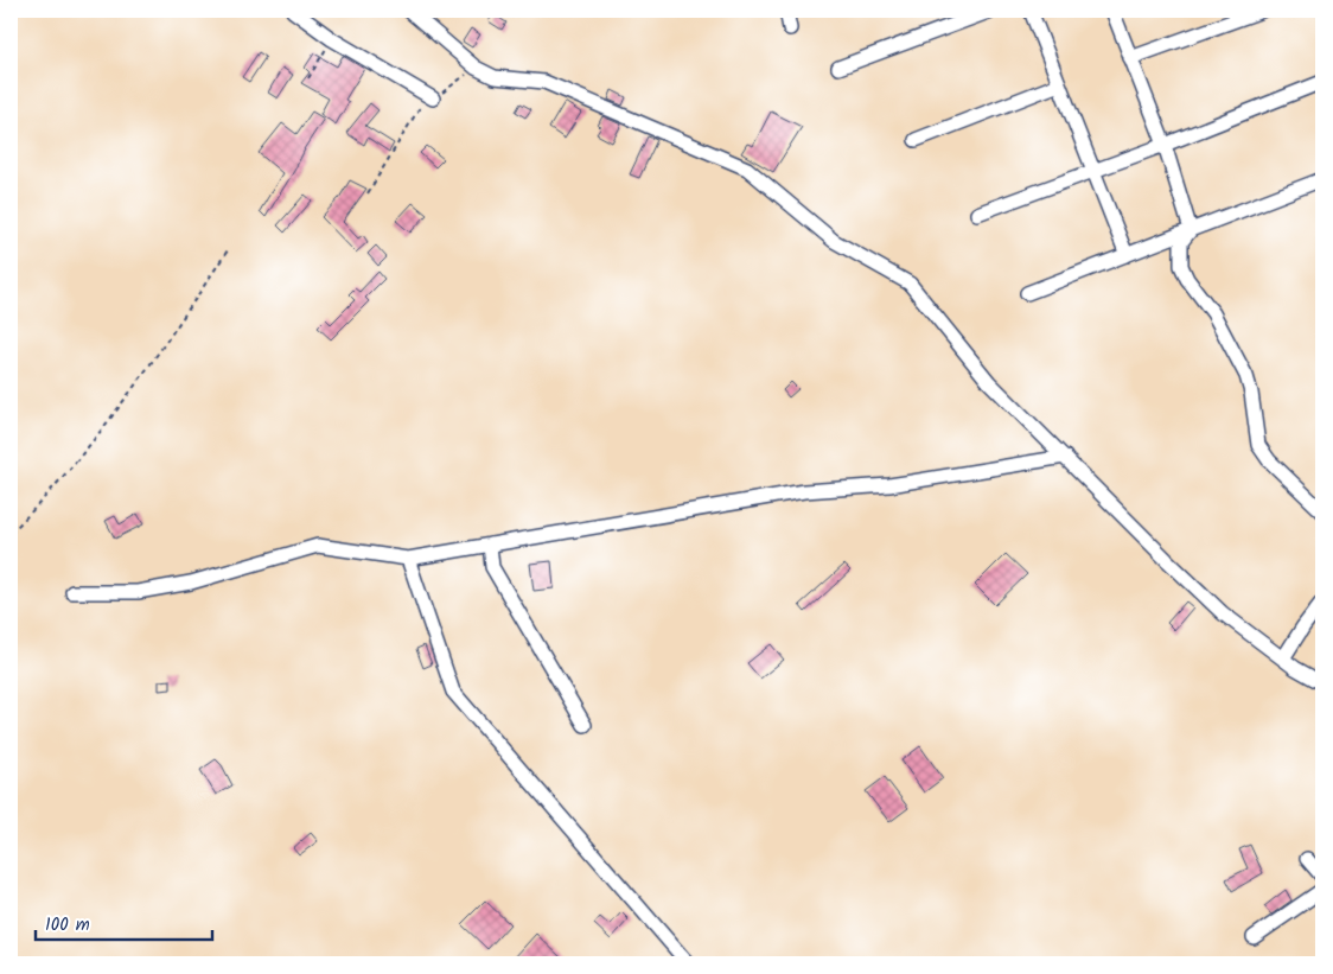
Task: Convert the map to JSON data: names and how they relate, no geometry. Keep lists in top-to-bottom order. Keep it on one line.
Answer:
{"scale_bar":"100 m"}
